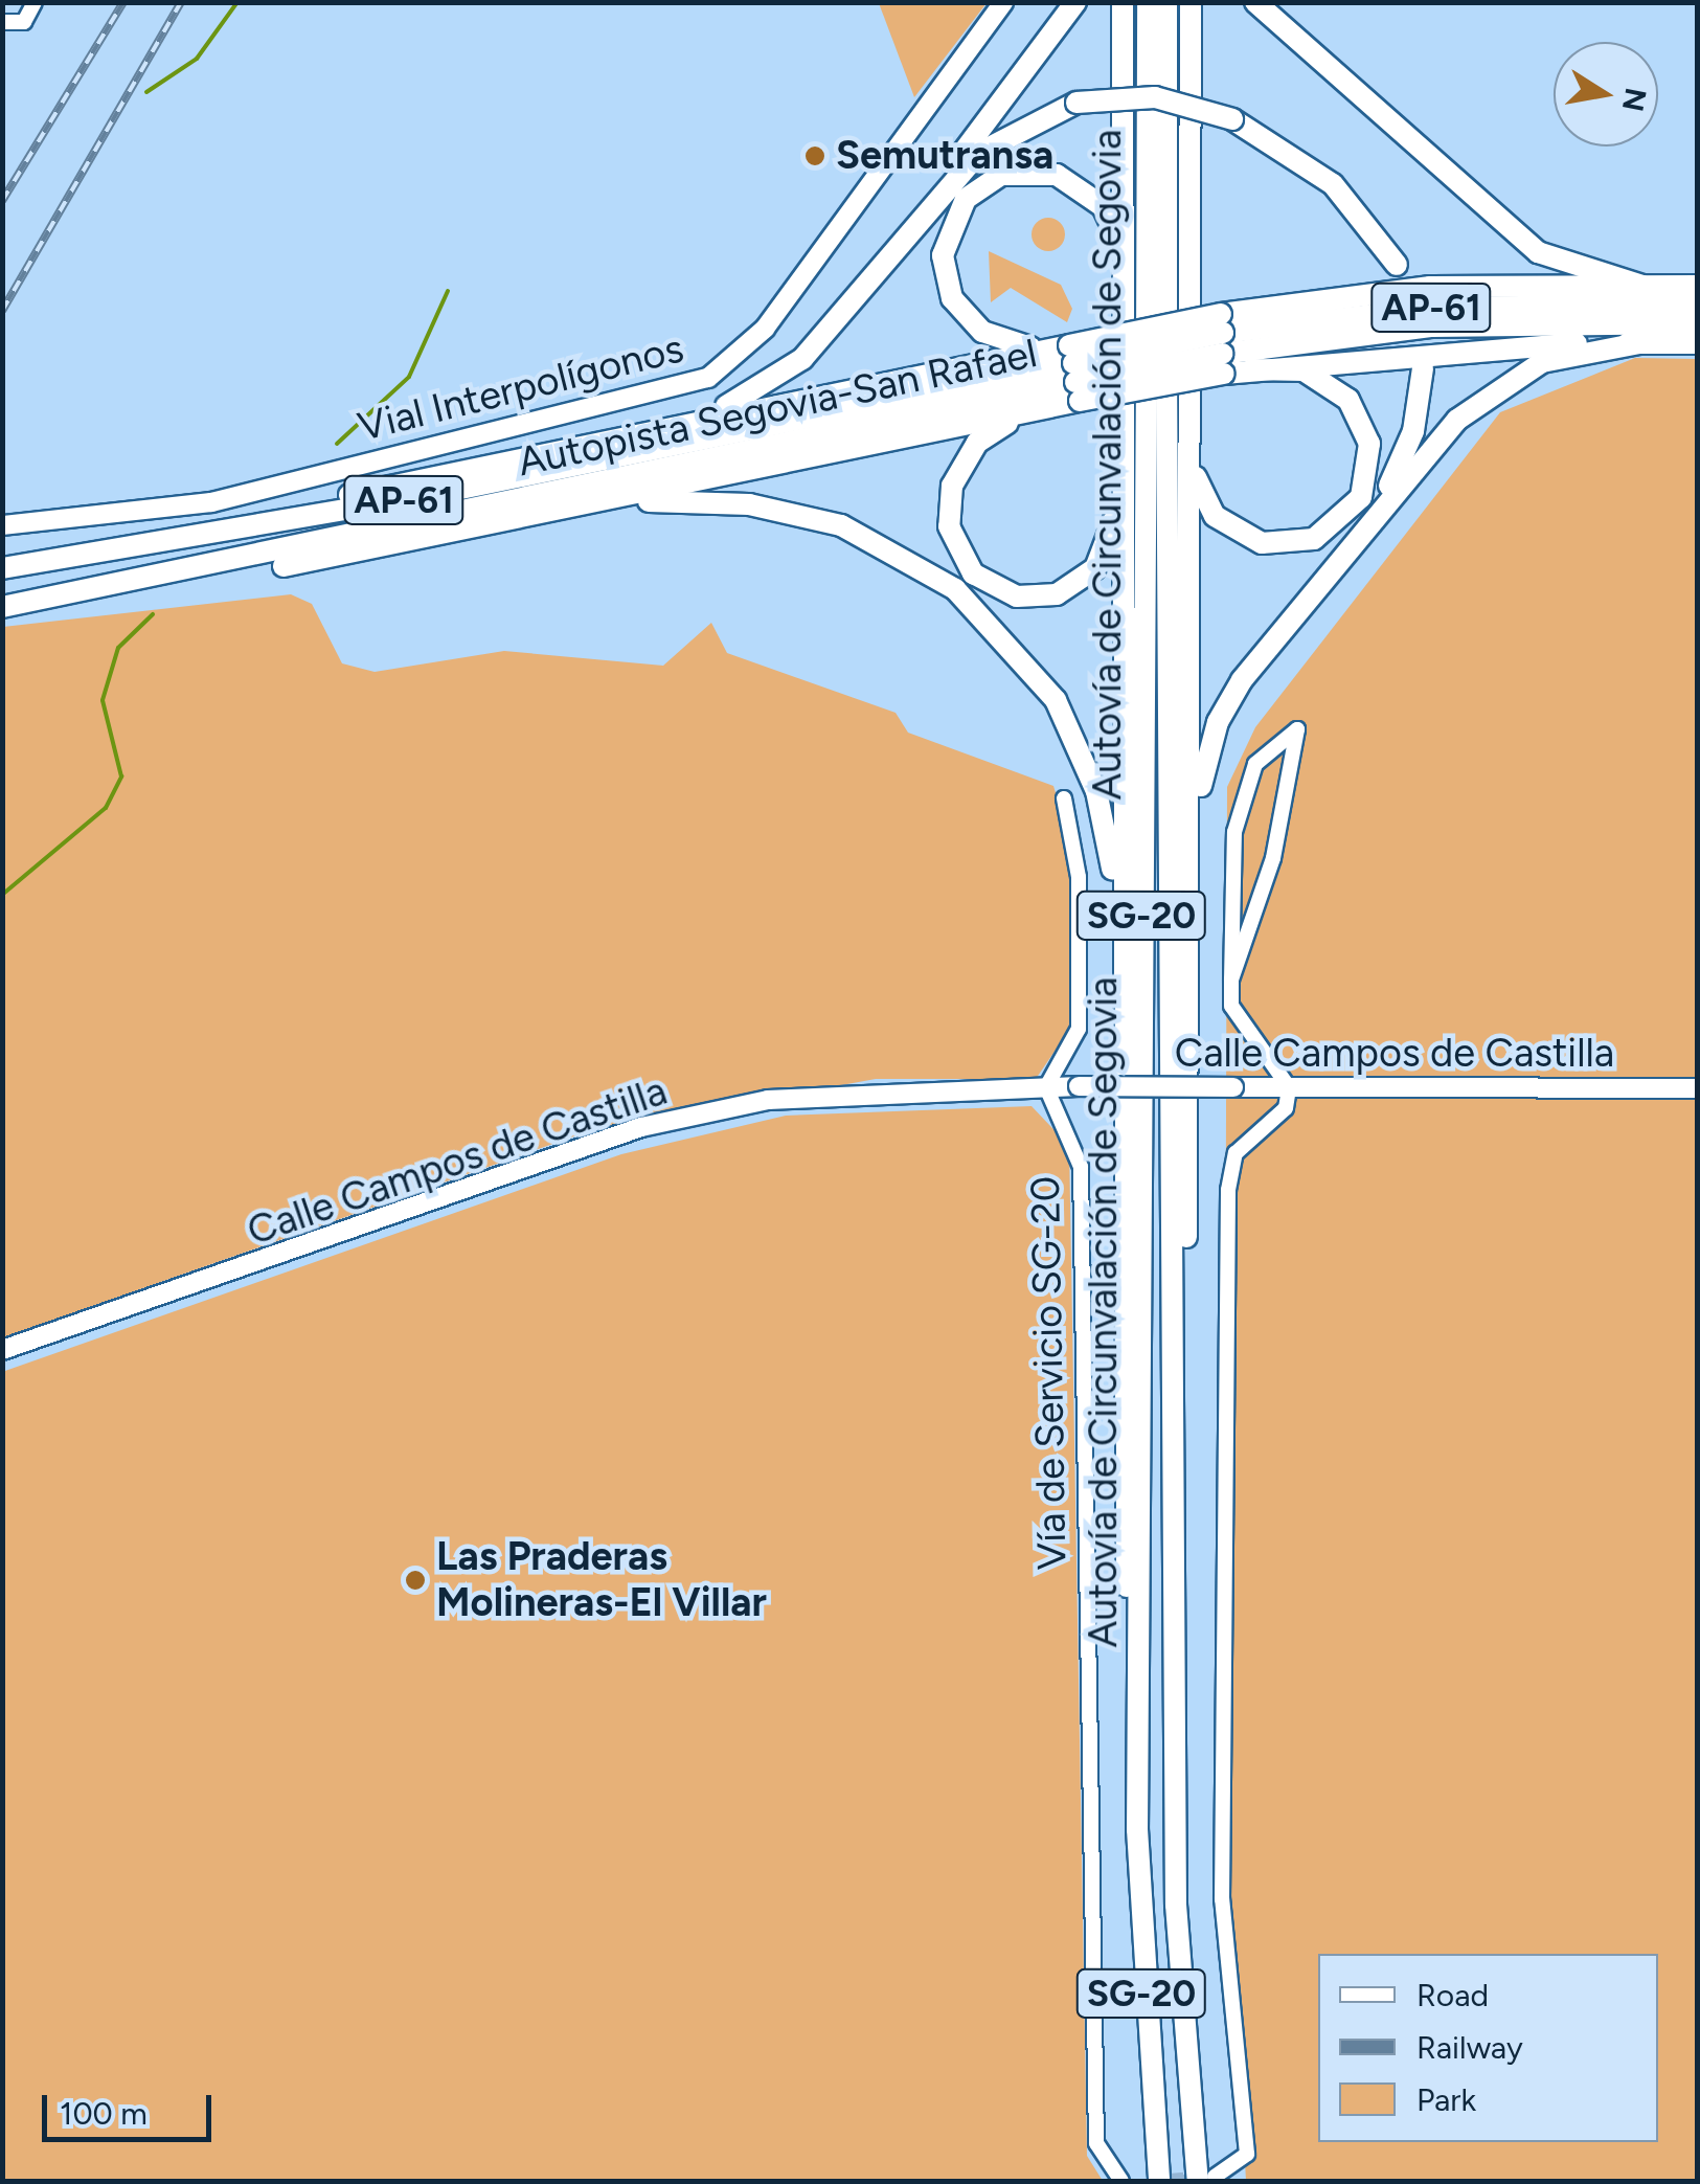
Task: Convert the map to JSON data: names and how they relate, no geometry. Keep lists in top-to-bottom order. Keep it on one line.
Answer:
{"streets":{"highway":["AP-61","Autopista Segovia-San Rafael","Autovía de Circunvalación de Segovia","SG-20"],"main road":["Vial Interpolígonos","Calle Campos de Castilla"],"street":["Vía de Servicio SG-20"]},"crossings":[["Calle Campos de Castilla","Vía de Servicio SG-20"]],"places":["Semutransa","Las Praderas Molineras-El Villar"],"legend":["Road","Railway","Park"],"scale_bar":"100 m","north":"right"}
